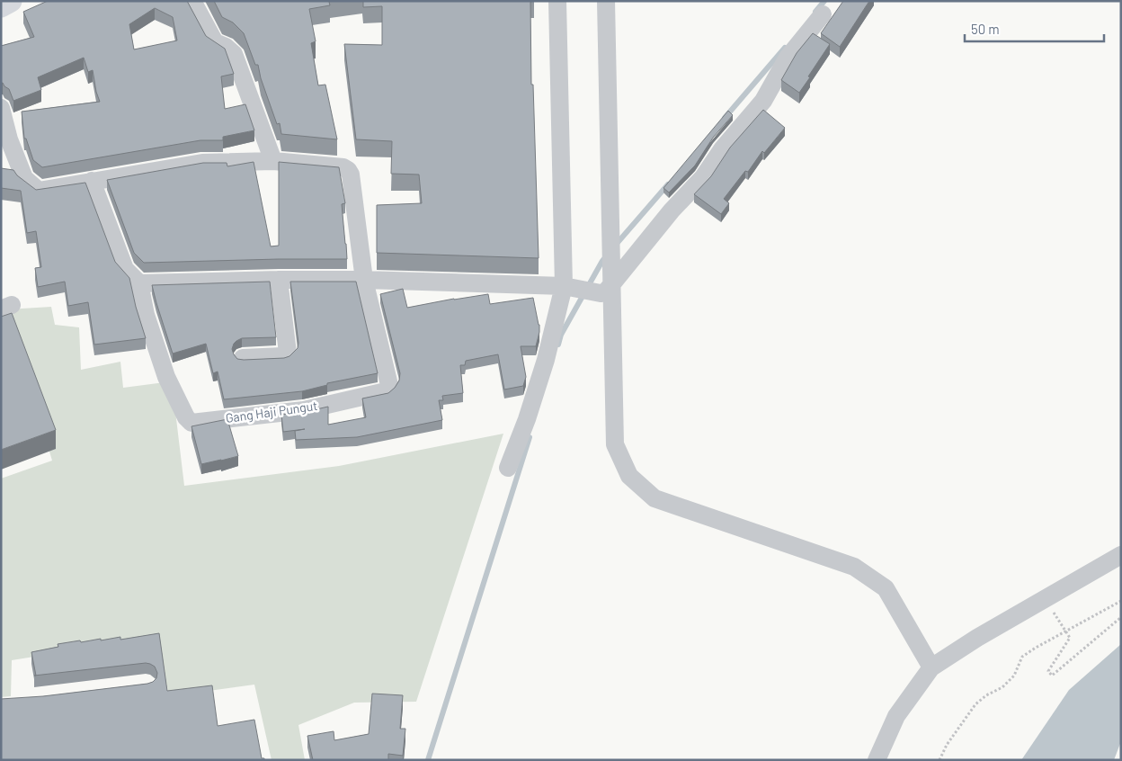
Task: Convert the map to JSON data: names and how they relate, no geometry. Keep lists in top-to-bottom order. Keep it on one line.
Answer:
{"streets":{"street":["Gang Haji Pungut"]},"scale_bar":"50 m"}
